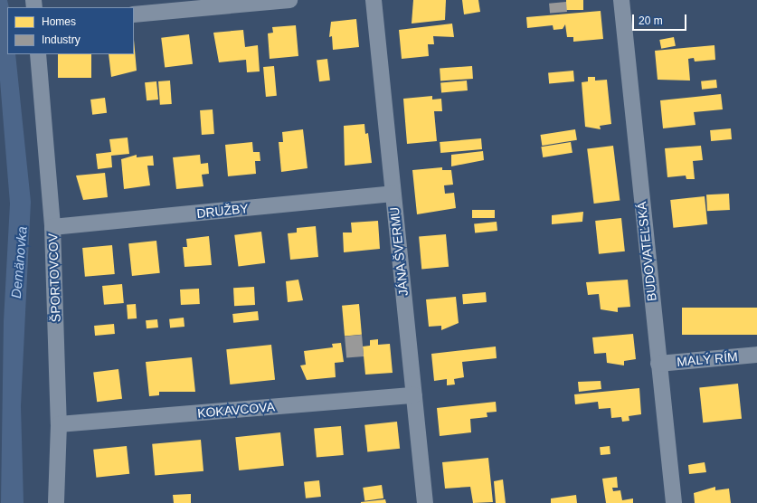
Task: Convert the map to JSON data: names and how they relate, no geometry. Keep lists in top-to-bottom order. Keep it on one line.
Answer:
{"streets":{"street":["DRUŽBY","JÁNA ŠVERMU","BUDOVATEĽSKÁ","ŠPORTOVCOV","MALÝ RÍM","KOKAVCOVA"]},"crossings":[["DRUŽBY","JÁNA ŠVERMU"],["DRUŽBY","ŠPORTOVCOV"],["JÁNA ŠVERMU","KOKAVCOVA"],["BUDOVATEĽSKÁ","MALÝ RÍM"],["ŠPORTOVCOV","KOKAVCOVA"]],"water":["Demänovka"],"legend":["Homes","Industry"],"scale_bar":"20 m"}
